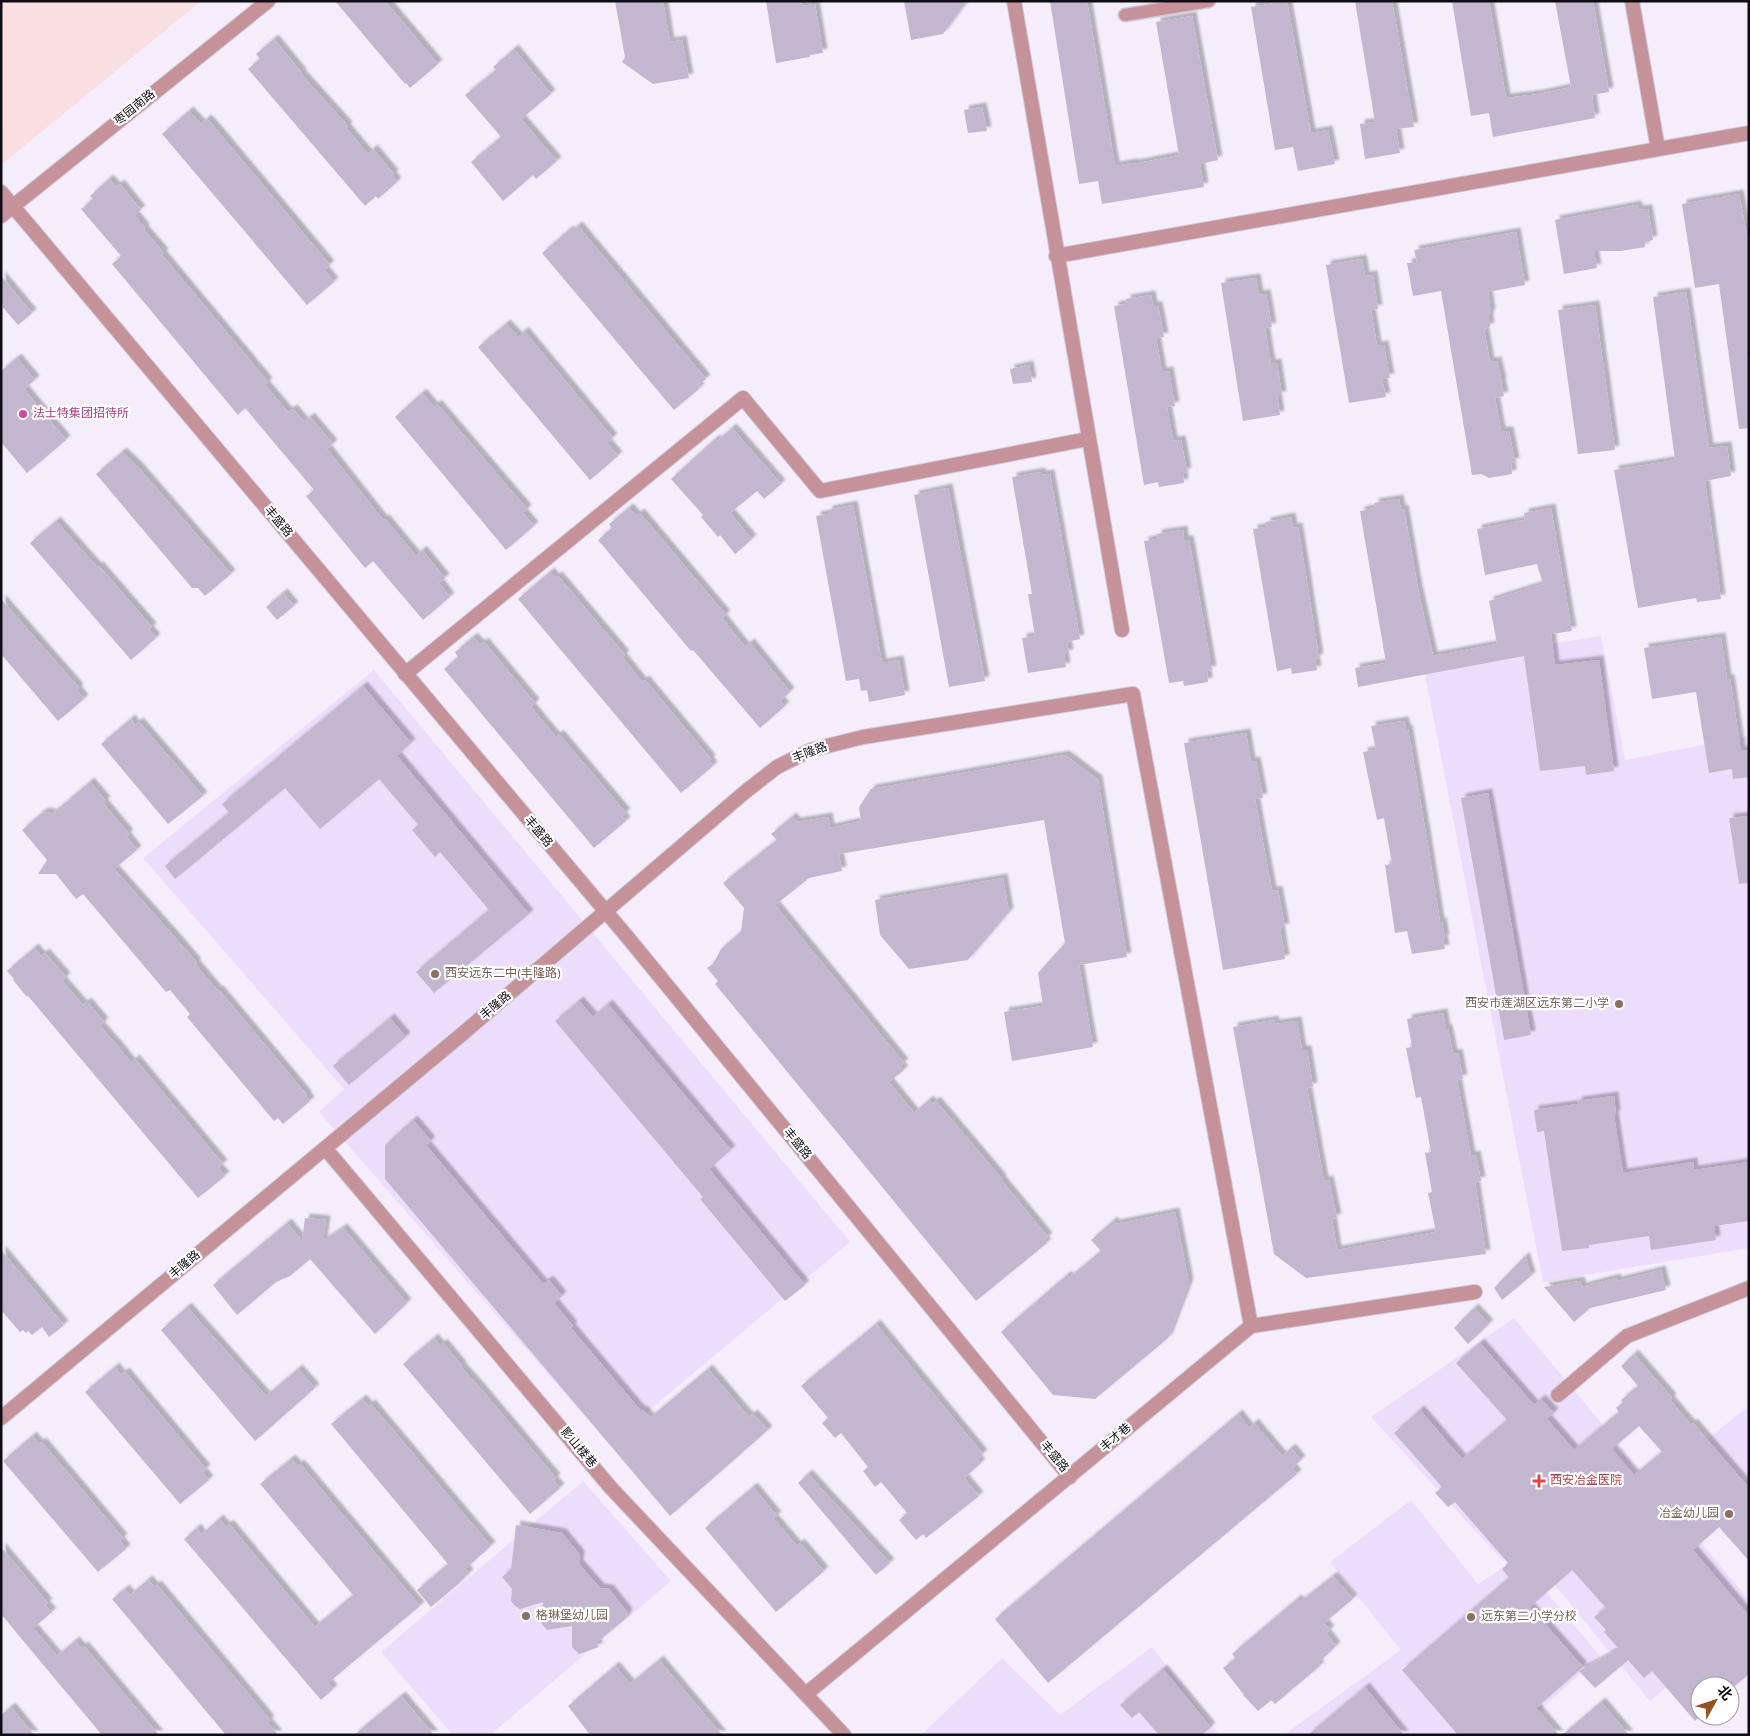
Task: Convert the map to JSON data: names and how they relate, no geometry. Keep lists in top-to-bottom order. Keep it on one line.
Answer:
{"streets":{"street":["枣园南路","丰盛路","丰隆路","丰才巷","影山楼巷"]},"crossings":[["枣园南路","丰盛路"],["丰盛路","丰隆路"],["丰盛路","丰才巷"],["丰隆路","丰才巷"],["丰隆路","影山楼巷"],["丰才巷","影山楼巷"]],"places":{"other":["法士特集团招待所","西安远东二中(丰隆路)","西安市莲湖区远东第二小学","冶金幼儿园","格琳堡幼儿园","远东第二小学分校"],"health":["西安冶金医院"]},"north":"top right"}
